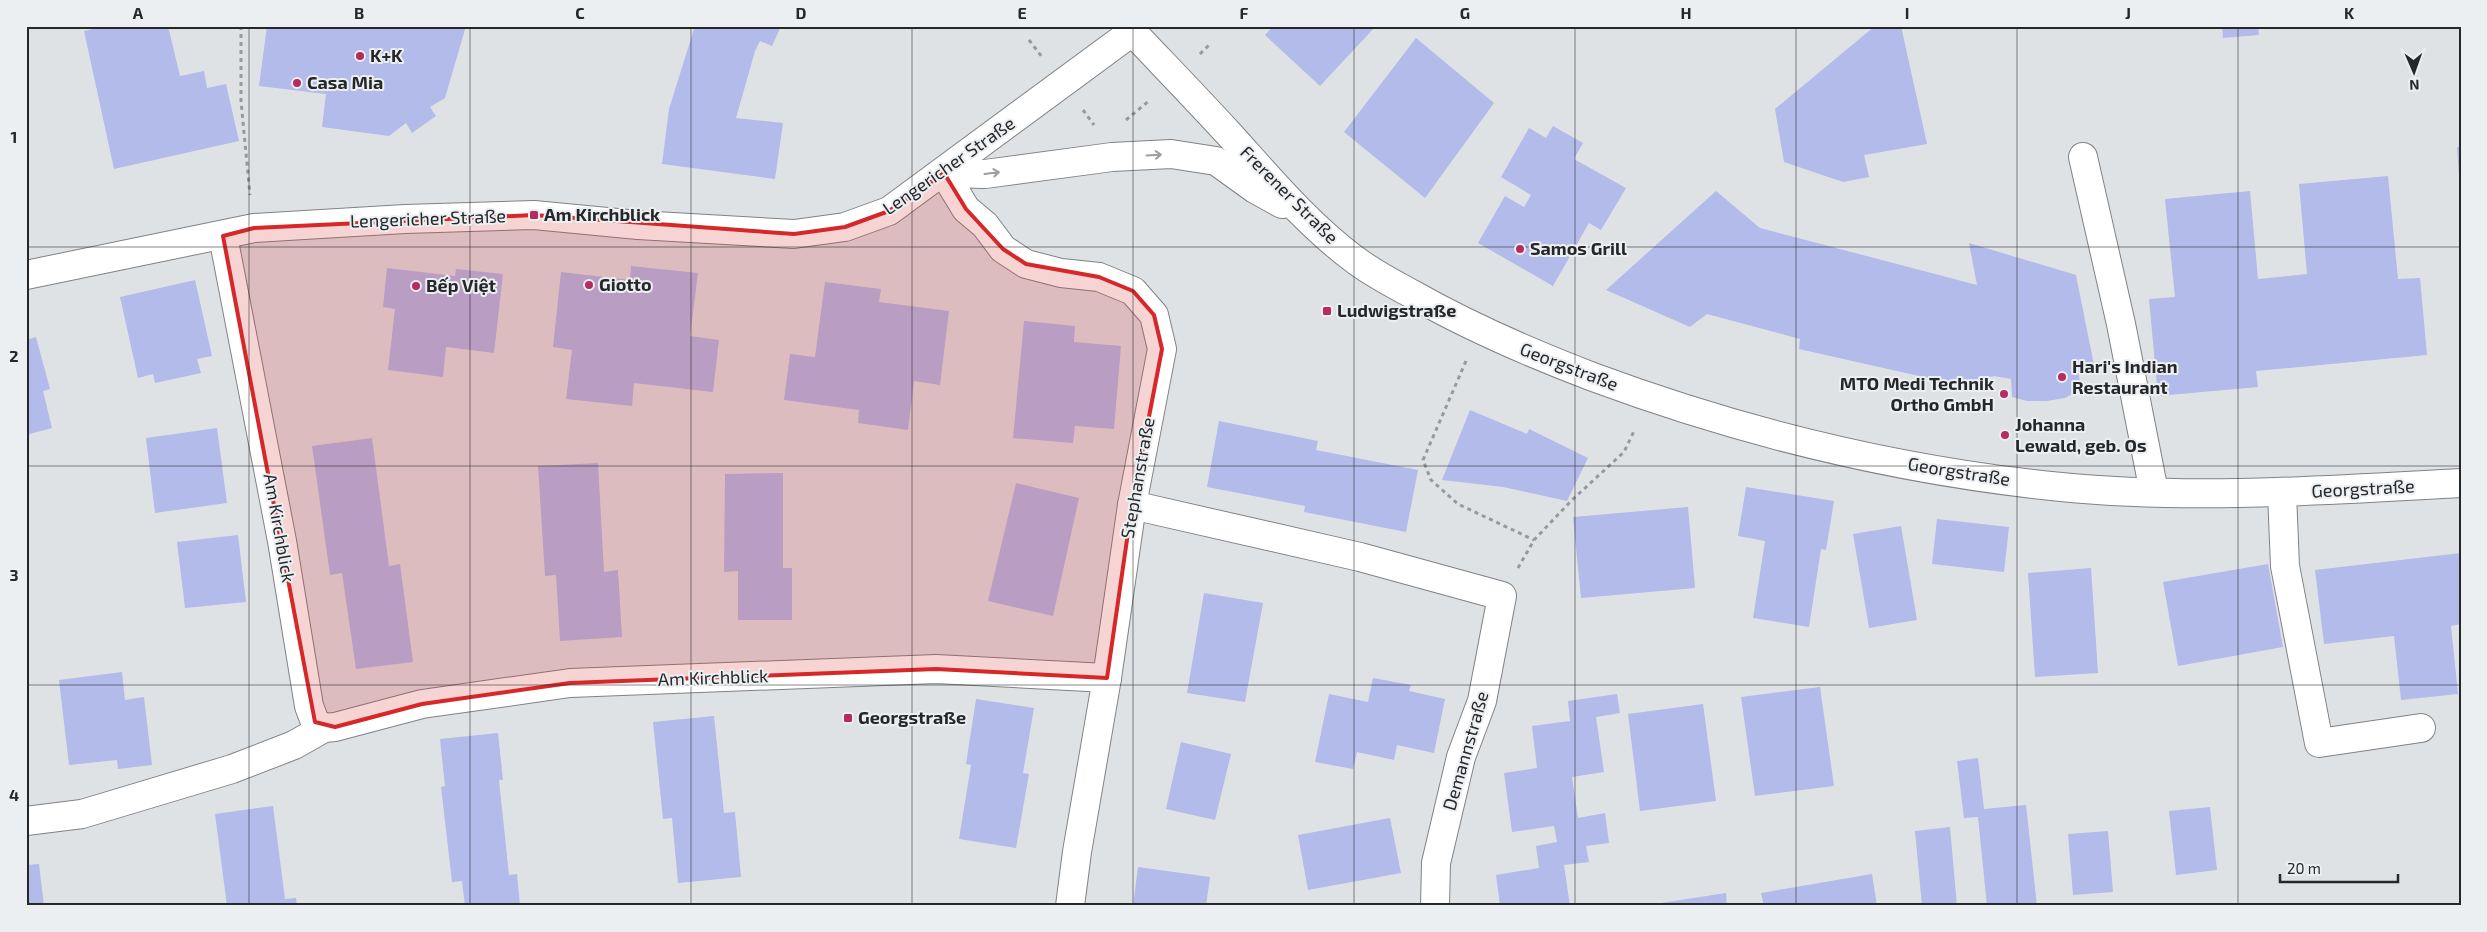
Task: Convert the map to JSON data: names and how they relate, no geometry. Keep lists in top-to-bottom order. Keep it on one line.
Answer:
{"streets":{"main road":["Lengericher Straße","Frerener Straße","Georgstraße","Stephanstraße","Am Kirchblick","Demannstraße"]},"crossings":[["Lengericher Straße","Frerener Straße"],["Lengericher Straße","Stephanstraße"],["Lengericher Straße","Am Kirchblick"],["Frerener Straße","Georgstraße"],["Stephanstraße","Am Kirchblick"]],"places":{"other":["K+K","Casa Mia","Samos Grill","Giotto","Bếp Việt","Hari's Indian Restaurant","MTO Medi Technik Ortho GmbH","Johanna Lewald, geb. Os"],"transit":["Am Kirchblick","Ludwigstraße","Georgstraße"]},"scale_bar":"20 m","north":"bottom","grid":{"columns":["A","B","C","D","E","F","G","H","I","J","K"],"rows":["1","2","3","4"]}}
